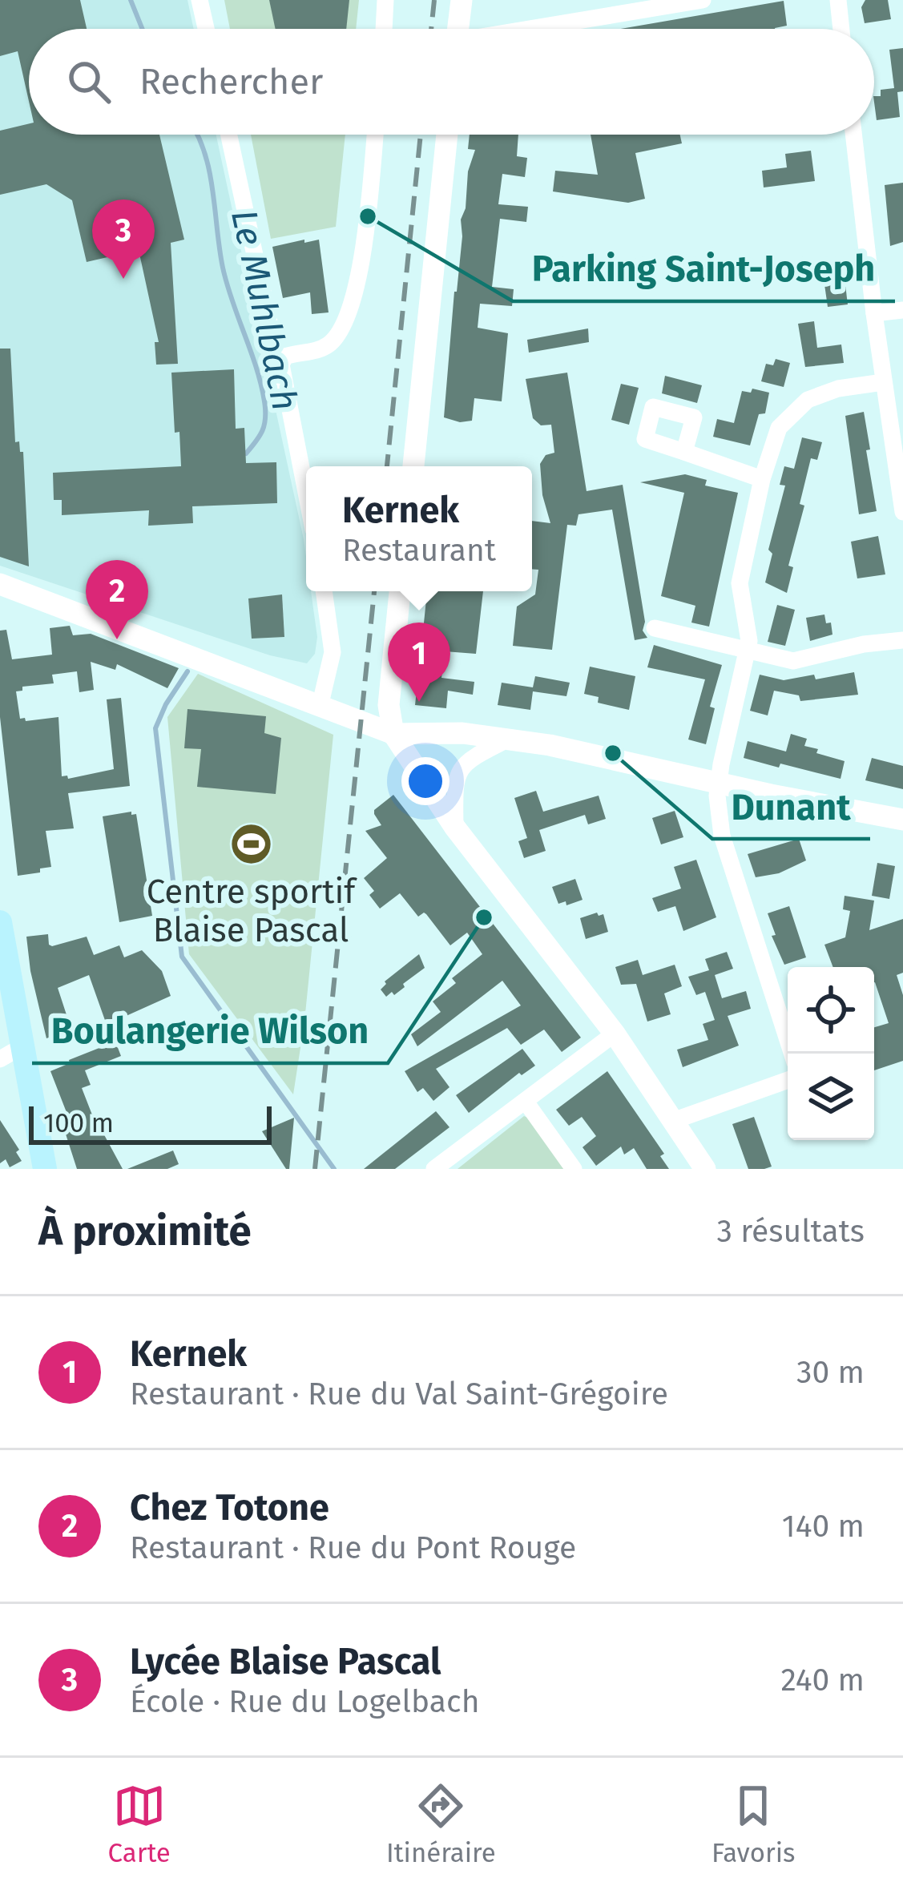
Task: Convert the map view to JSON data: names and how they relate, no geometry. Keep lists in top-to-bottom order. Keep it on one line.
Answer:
{"water":["Le Muhlbach"],"places":{"other":["Parking Saint-Joseph","Dunant","Boulangerie Wilson"],"sports":["Centre sportif Blaise Pascal"]},"scale_bar":"100 m","page":{"search":"Rechercher","pins":["3","2","1"],"popup":["Kernek","Restaurant"],"scale":"100 m","heading":["À proximité","3 résultats"],"list":[{"mark":"1","name":"Kernek","note":"Restaurant · Rue du Val Saint-Grégoire","value":"30 m"},{"mark":"2","name":"Chez Totone","note":"Restaurant · Rue du Pont Rouge","value":"140 m"},{"mark":"3","name":"Lycée Blaise Pascal","note":"École · Rue du Logelbach","value":"240 m"}],"nav":["Carte","Itinéraire","Favoris"]}}
